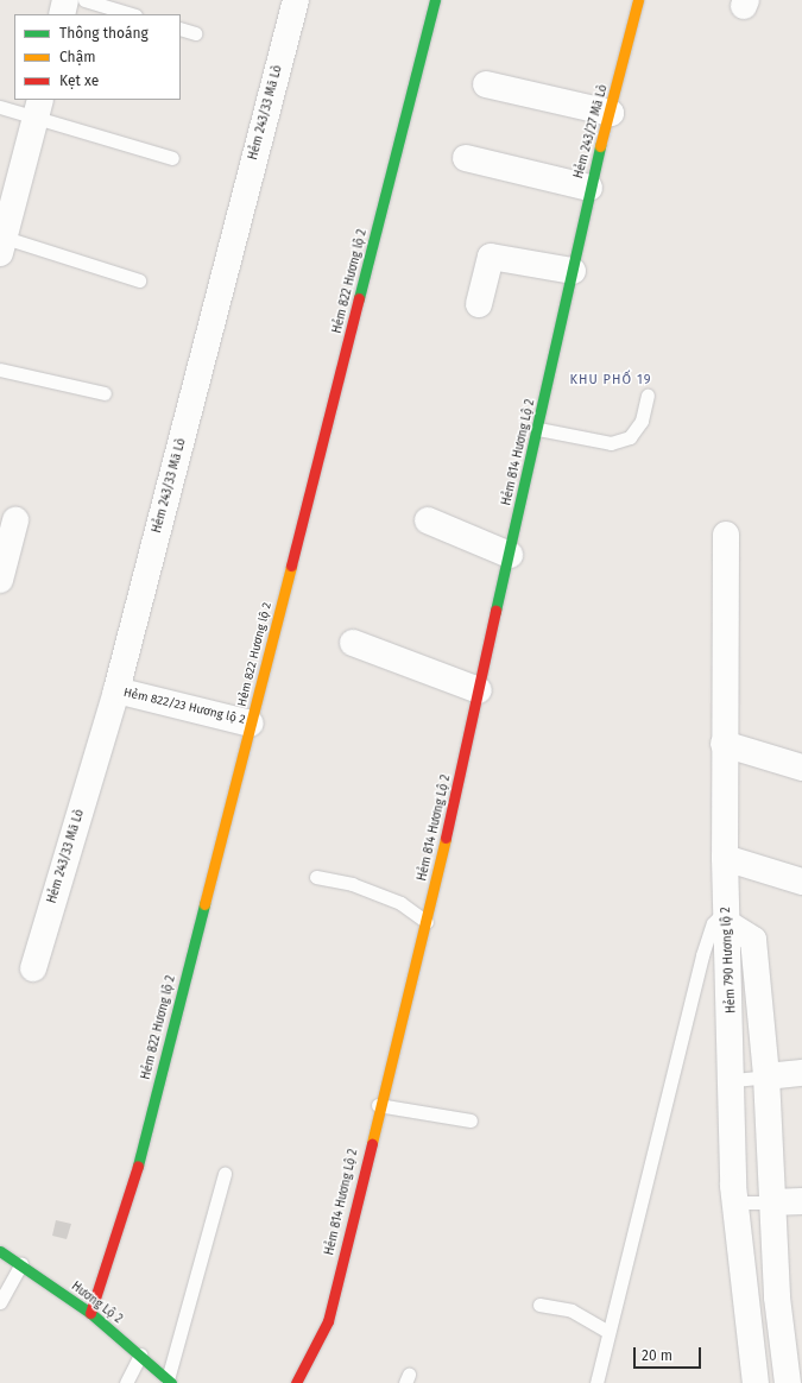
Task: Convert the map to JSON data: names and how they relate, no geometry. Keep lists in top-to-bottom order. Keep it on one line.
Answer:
{"streets":{"street":["Hẻm 243/33 Mã Lò","Hẻm 243/27 Mã Lò","Hẻm 822 Hương lộ 2","Hẻm 814 Hương Lộ 2","Hẻm 822/23 Hương lộ 2","Hẻm 790 Hương lộ 2","Hương Lộ 2"]},"crossings":[["Hẻm 243/33 Mã Lò","Hẻm 822/23 Hương lộ 2"],["Hẻm 243/27 Mã Lò","Hẻm 814 Hương Lộ 2"],["Hẻm 822 Hương lộ 2","Hẻm 822/23 Hương lộ 2"],["Hẻm 822 Hương lộ 2","Hương Lộ 2"]],"districts":["KHU PHỐ 19"],"legend":["Thông thoáng","Chậm","Kẹt xe"],"scale_bar":"20 m"}
